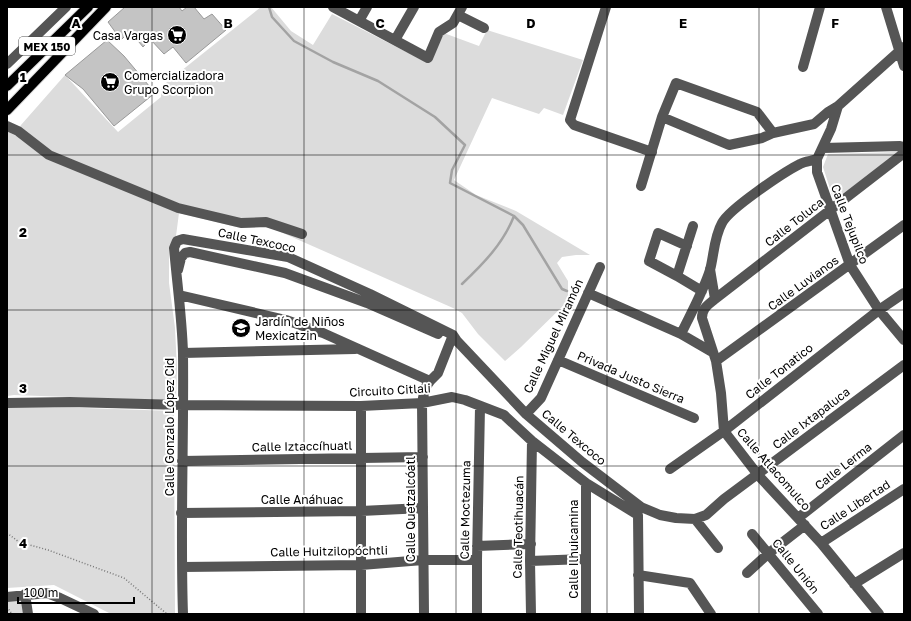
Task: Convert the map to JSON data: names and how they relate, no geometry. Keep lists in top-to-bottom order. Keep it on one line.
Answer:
{"streets":{"main road":["MEX 150"],"street":["Calle Toluca","Calle Tejupilco","Calle Texcoco","Calle Luvianos","Calle Miguel Miramón","Calle Tonatico","Privada Justo Sierra","Circuito Citlali","Calle Ixtapaluca","Calle Gonzalo López Cid","Calle Iztaccíhuatl","Calle Lerma","Calle Atlacomulco","Calle Anáhuac","Calle Libertad","Calle Quetzalcóatl","Calle Moctezuma","Calle Teotihuacán","Calle Ilhuicamina","Calle Huitzilopóchtli","Calle Unión"]},"crossings":[["Calle Toluca","Calle Tejupilco"],["Calle Toluca","Calle Atlacomulco"],["Calle Tejupilco","Calle Luvianos"],["Calle Tejupilco","Calle Tonatico"],["Calle Texcoco","Calle Miguel Miramón"],["Calle Texcoco","Calle Ixtapaluca"],["Calle Texcoco","Calle Gonzalo López Cid"],["Calle Luvianos","Calle Atlacomulco"],["Calle Miguel Miramón","Privada Justo Sierra"],["Calle Tonatico","Calle Atlacomulco"],["Circuito Citlali","Calle Gonzalo López Cid"],["Circuito Citlali","Calle Quetzalcóatl"],["Circuito Citlali","Calle Moctezuma"],["Circuito Citlali","Calle Teotihuacán"],["Circuito Citlali","Calle Ilhuicamina"],["Calle Ixtapaluca","Calle Atlacomulco"],["Calle Gonzalo López Cid","Calle Iztaccíhuatl"],["Calle Gonzalo López Cid","Calle Anáhuac"],["Calle Gonzalo López Cid","Calle Huitzilopóchtli"],["Calle Iztaccíhuatl","Calle Quetzalcóatl"],["Calle Lerma","Calle Atlacomulco"],["Calle Lerma","Calle Unión"],["Calle Atlacomulco","Calle Libertad"],["Calle Anáhuac","Calle Quetzalcóatl"],["Calle Quetzalcóatl","Calle Huitzilopóchtli"],["Calle Moctezuma","Calle Huitzilopóchtli"]],"places":{"supermarket":["Casa Vargas","Comercializadora Grupo Scorpion"],"school or university":["Jardín de Niños Mexicatzin"]},"scale_bar":"100 m","grid":{"columns":["A","B","C","D","E","F"],"rows":["1","2","3","4"]}}
